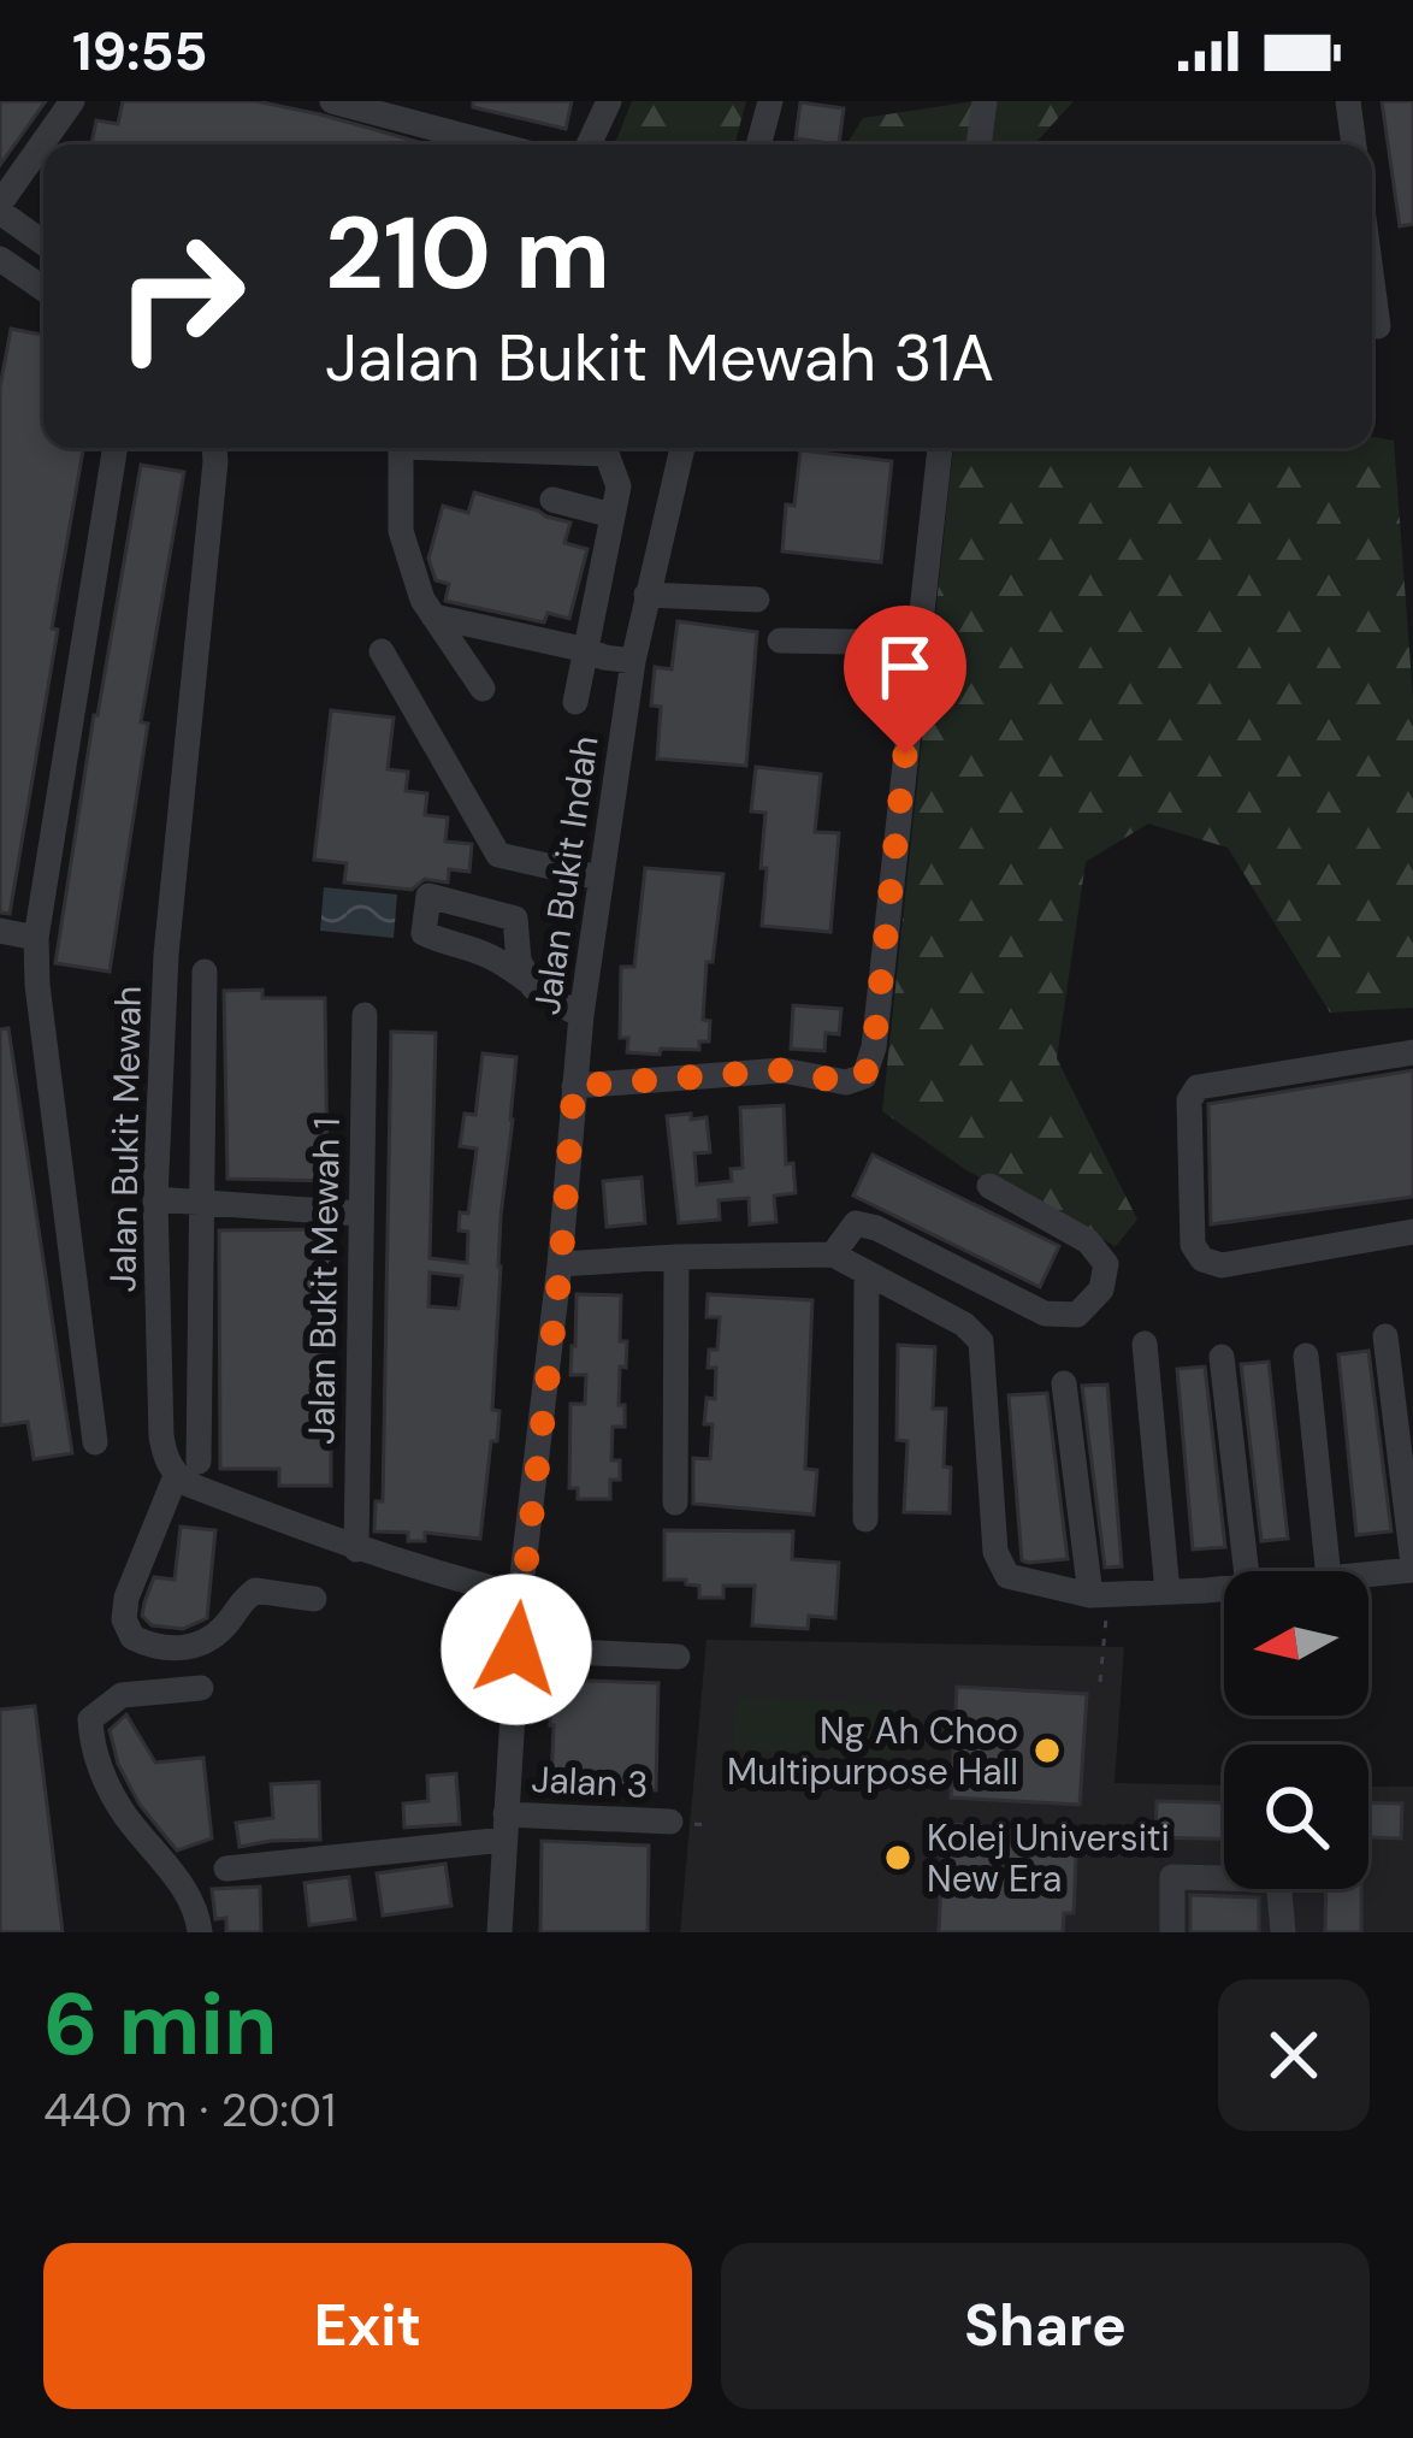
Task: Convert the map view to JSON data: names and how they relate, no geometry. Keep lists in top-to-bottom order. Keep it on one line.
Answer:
{"streets":{"street":["Jalan Bukit Indah","Jalan Bukit Mewah","Jalan Bukit Mewah 1","Jalan 3"]},"crossings":[["Jalan Bukit Indah","Jalan 3"]],"places":["Ng Ah Choo Multipurpose Hall","Kolej Universiti New Era"],"north":"left","page":{"status":"19:55","turn":["210 m","Jalan Bukit Mewah 31A"],"heading":["6 min","440 m · 20:01"],"buttons":["Exit","Share"]}}
